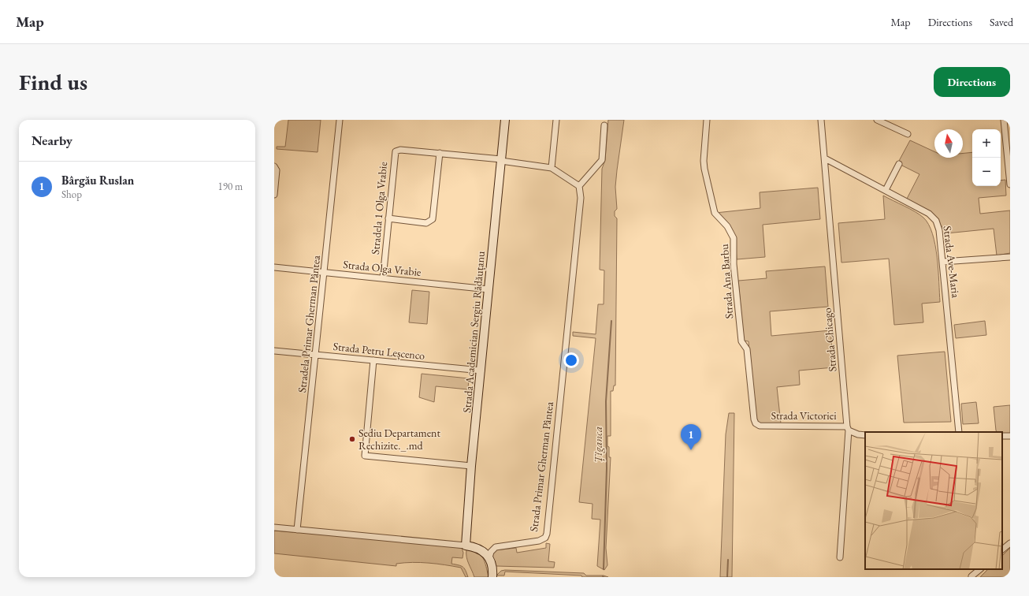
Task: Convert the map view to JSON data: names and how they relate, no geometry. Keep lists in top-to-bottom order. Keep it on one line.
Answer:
{"streets":{"street":["Stradela 1 Olga Vrabie","Strada Ave-Maria","Strada Olga Vrabie","Strada Ana Barbu","Stradela Primar Gherman Pântea","Strada Academician Sergiu Rădăuțanu","Strada Chicago","Strada Petru Leșcenco","Strada Victoriei","Strada Primar Gherman Pântea"]},"crossings":[["Stradela 1 Olga Vrabie","Strada Olga Vrabie"],["Stradela 1 Olga Vrabie","Strada Academician Sergiu Rădăuțanu"],["Stradela 1 Olga Vrabie","Strada Primar Gherman Pântea"],["Strada Ave-Maria","Strada Chicago"],["Strada Olga Vrabie","Stradela Primar Gherman Pântea"],["Strada Olga Vrabie","Strada Academician Sergiu Rădăuțanu"],["Strada Ana Barbu","Strada Victoriei"],["Stradela Primar Gherman Pântea","Strada Petru Leșcenco"],["Strada Academician Sergiu Rădăuțanu","Strada Petru Leșcenco"],["Strada Chicago","Strada Victoriei"]],"water":["Țîganca"],"places":["Sediu Departament Rechizite._.md"],"north":"top","page":{"header":"Map","nav":["Map","Directions","Saved"],"buttons":"Directions","title":"Find us","heading":"Nearby","map_buttons":["+","−"],"list":[{"mark":"1","name":"Bârgău Ruslan","note":"Shop","value":"190 m"}],"pins":"1"}}
